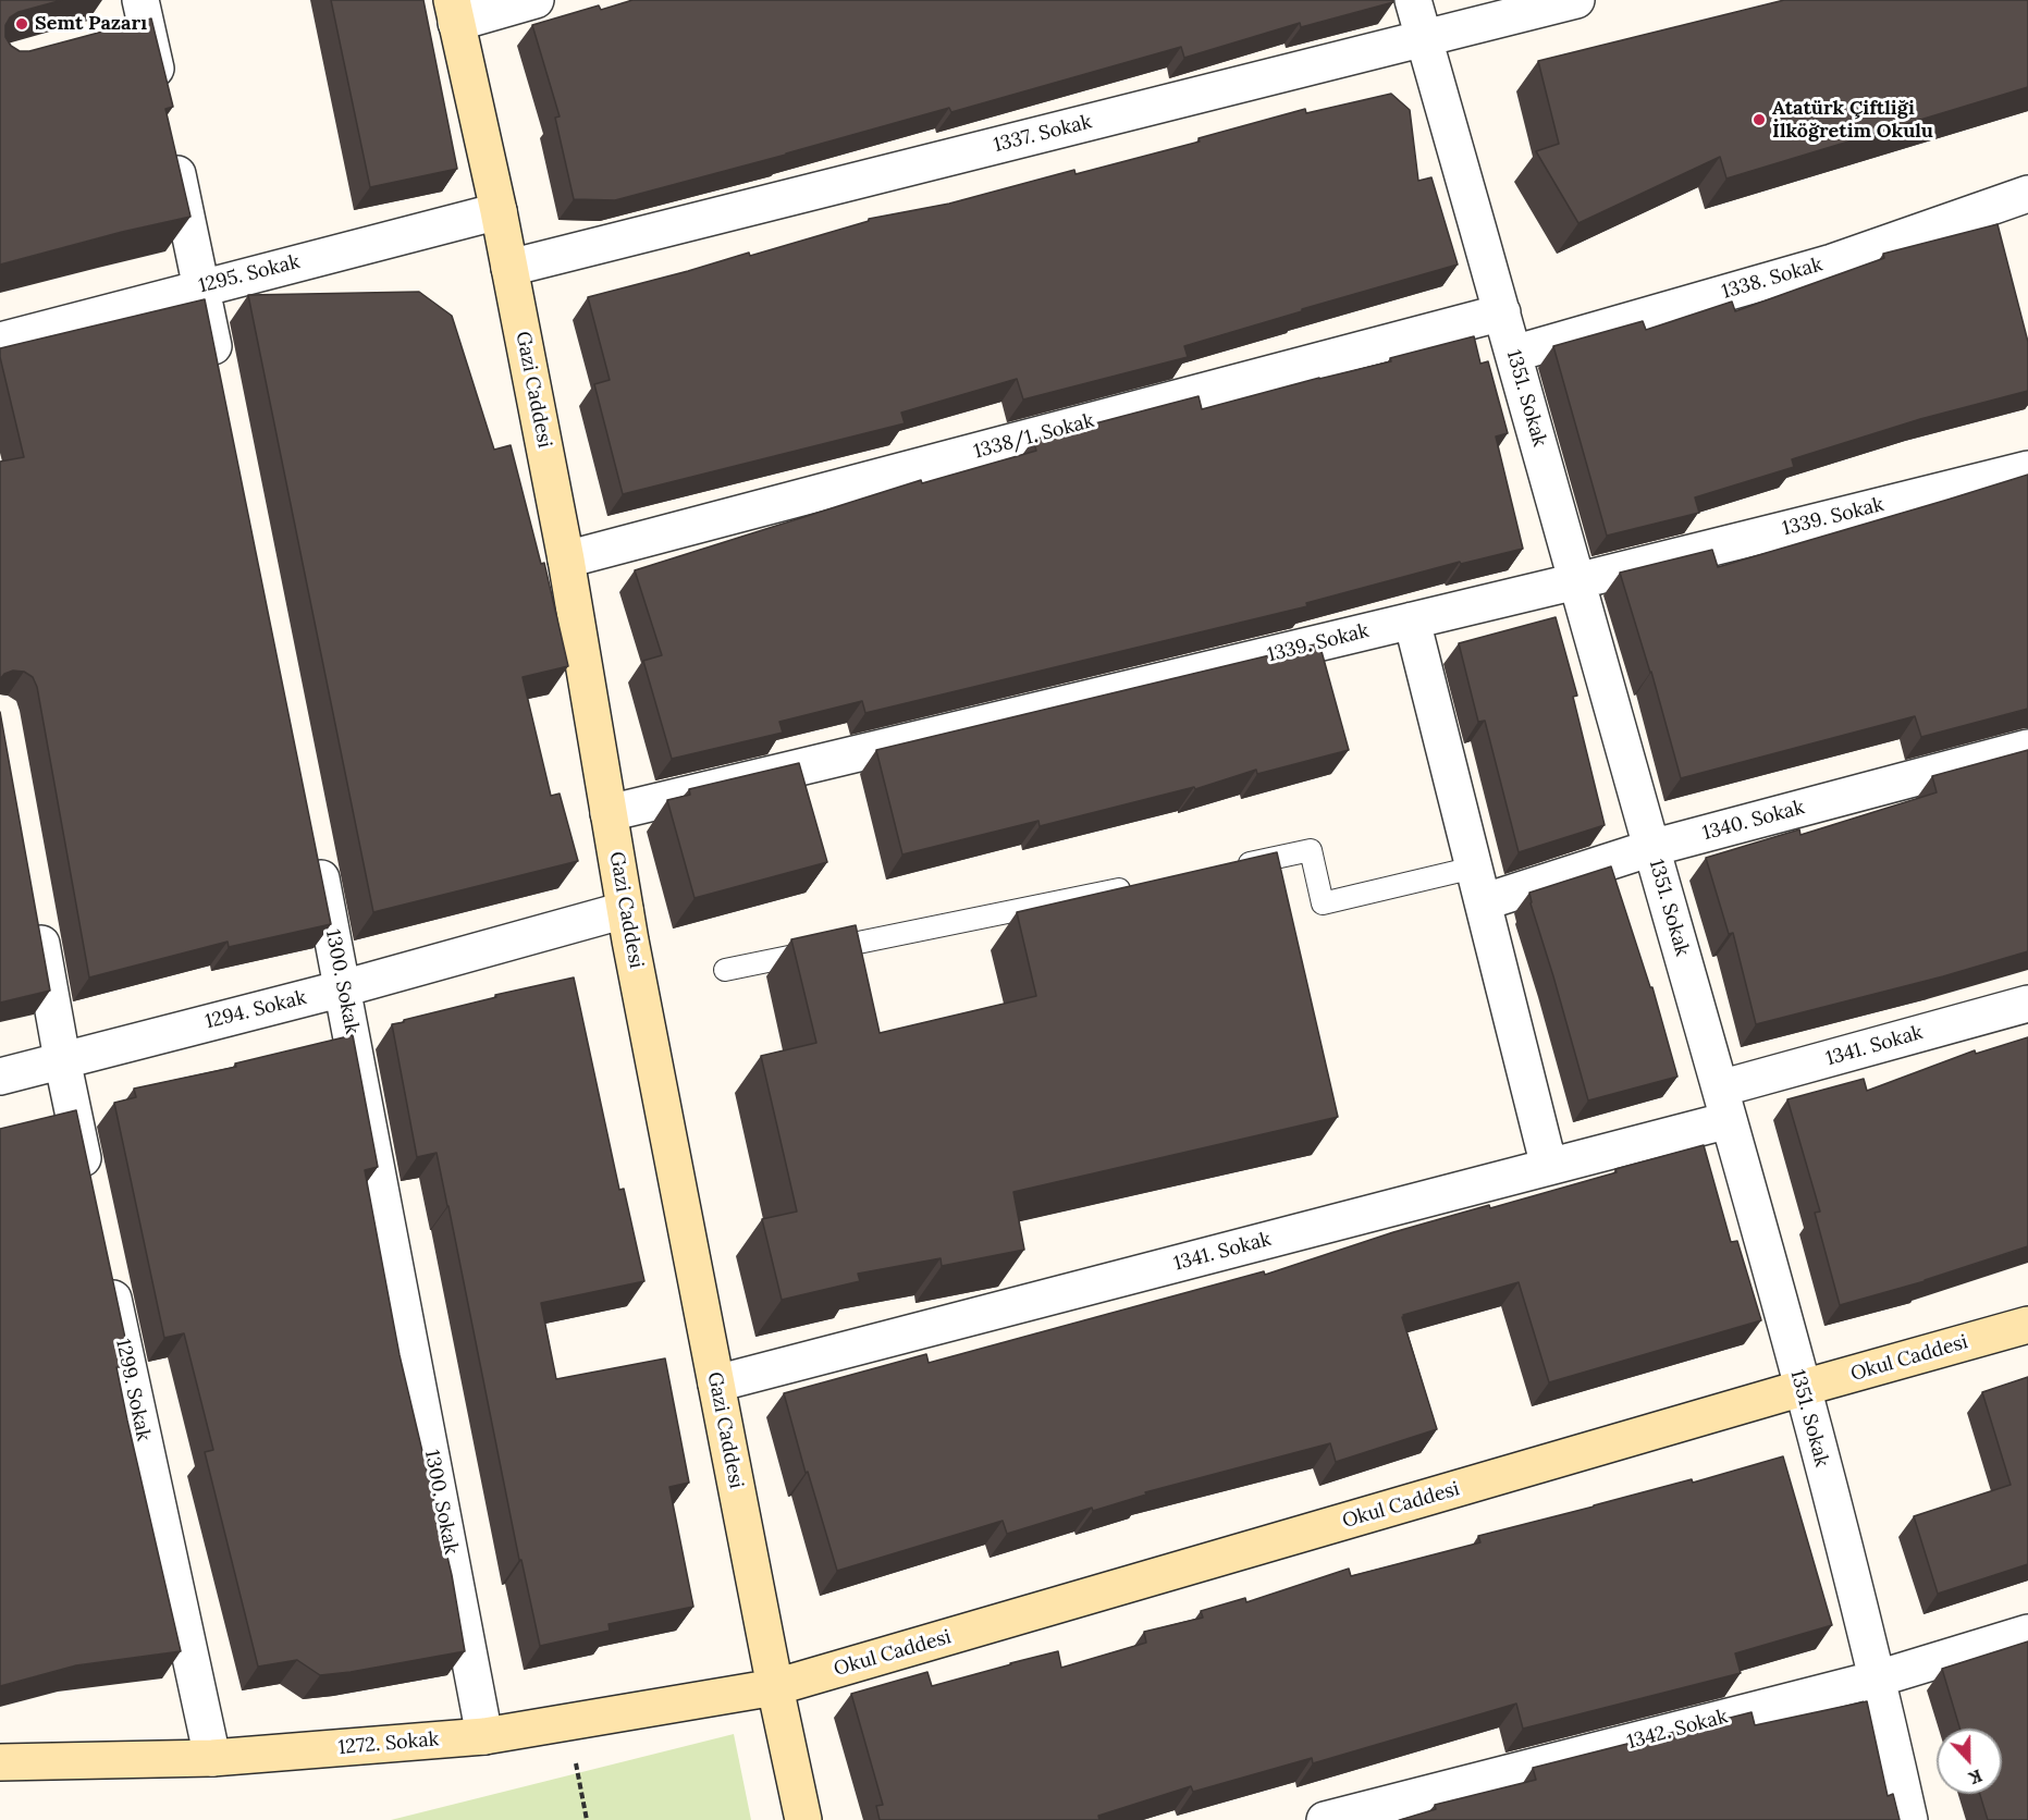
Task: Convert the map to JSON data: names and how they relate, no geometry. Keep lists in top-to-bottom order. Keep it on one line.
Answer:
{"streets":{"main road":["Gazi Caddesi","Okul Caddesi","1272. Sokak"],"street":["1337. Sokak","1295. Sokak","1338. Sokak","1351. Sokak","1338/1. Sokak","1339. Sokak","1340. Sokak","1300. Sokak","1294. Sokak","1341. Sokak","1299. Sokak","1342. Sokak"]},"crossings":[["1337. Sokak","Gazi Caddesi"],["1337. Sokak","1351. Sokak"],["1295. Sokak","Gazi Caddesi"],["1338. Sokak","1351. Sokak"],["Gazi Caddesi","1338/1. Sokak"],["Gazi Caddesi","1339. Sokak"],["Gazi Caddesi","1294. Sokak"],["Gazi Caddesi","1341. Sokak"],["Gazi Caddesi","Okul Caddesi"],["Gazi Caddesi","1272. Sokak"],["1351. Sokak","1338/1. Sokak"],["1351. Sokak","1339. Sokak"],["1351. Sokak","1340. Sokak"],["1351. Sokak","1341. Sokak"],["1351. Sokak","Okul Caddesi"],["1351. Sokak","1342. Sokak"],["1300. Sokak","1294. Sokak"],["1300. Sokak","1272. Sokak"],["Okul Caddesi","1272. Sokak"],["1299. Sokak","1272. Sokak"]],"places":["Semt Pazarı","Atatürk Çiftliği İlköğretim Okulu"],"north":"bottom"}
